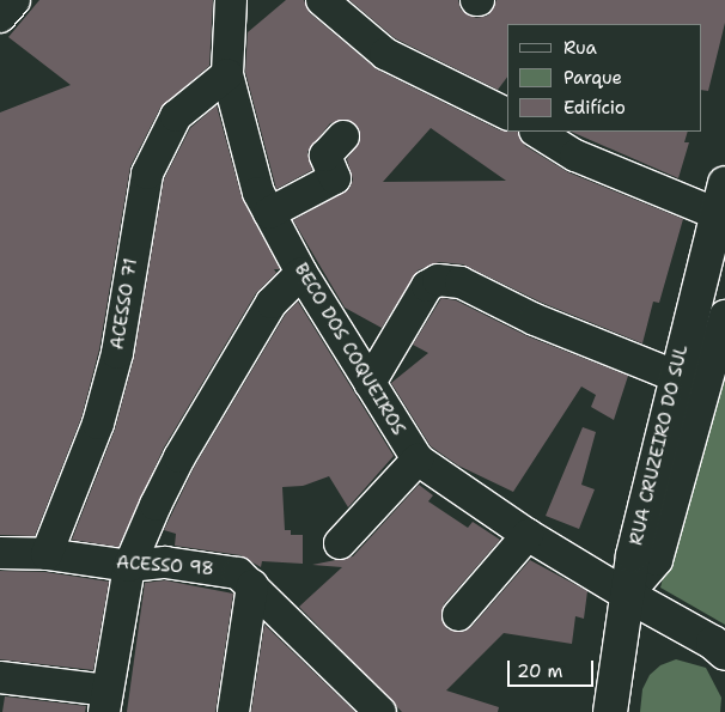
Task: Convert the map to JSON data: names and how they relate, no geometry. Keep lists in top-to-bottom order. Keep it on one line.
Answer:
{"streets":{"main road":["RUA CRUZEIRO DO SUL"],"street":["ACESSO 71","BECO DOS COQUEIROS","ACESSO 98"]},"crossings":[["ACESSO 71","BECO DOS COQUEIROS"],["ACESSO 71","ACESSO 98"],["BECO DOS COQUEIROS","RUA CRUZEIRO DO SUL"]],"legend":["Rua","Parque","Edifício"],"scale_bar":"20 m"}
